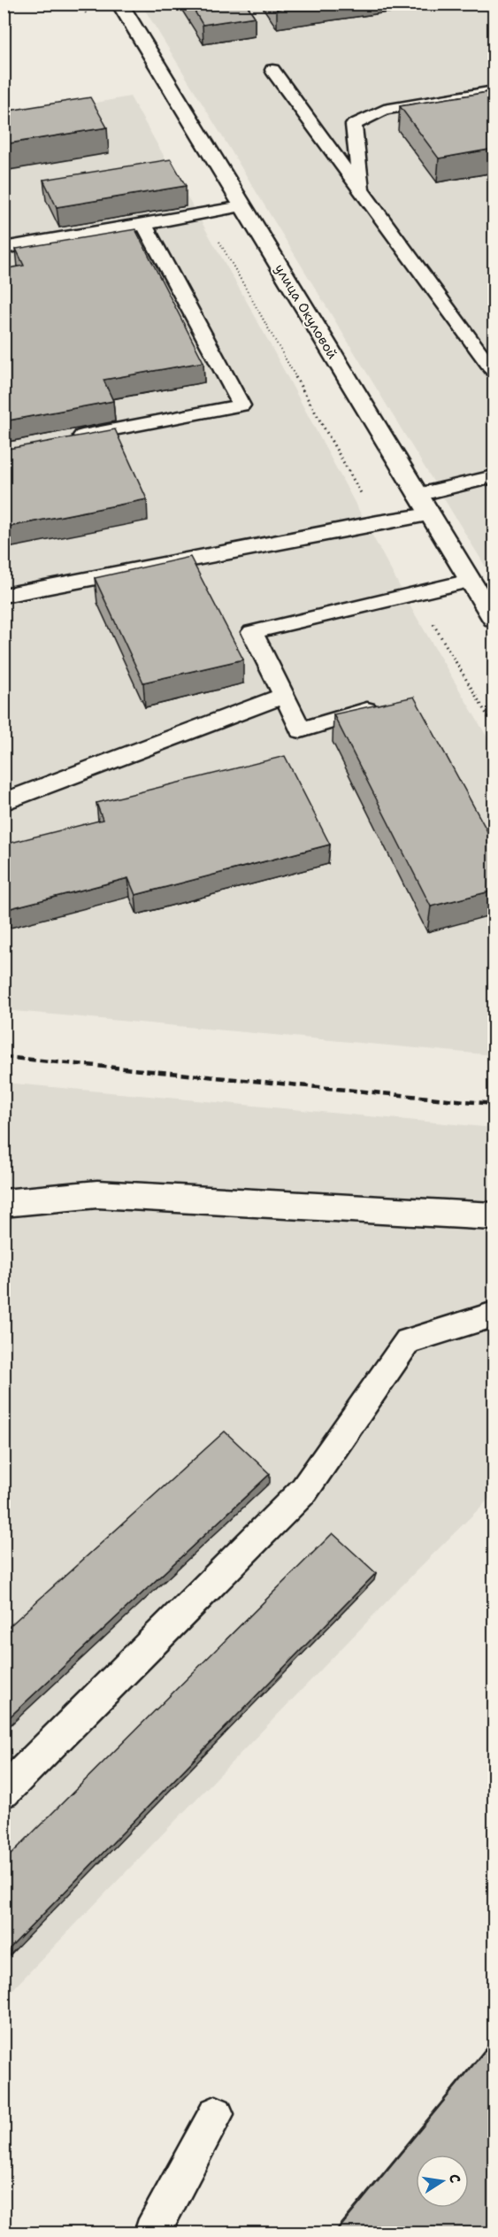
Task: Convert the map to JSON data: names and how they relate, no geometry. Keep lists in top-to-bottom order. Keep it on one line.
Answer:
{"streets":{"street":["улица Окуловой"]},"north":"right"}
